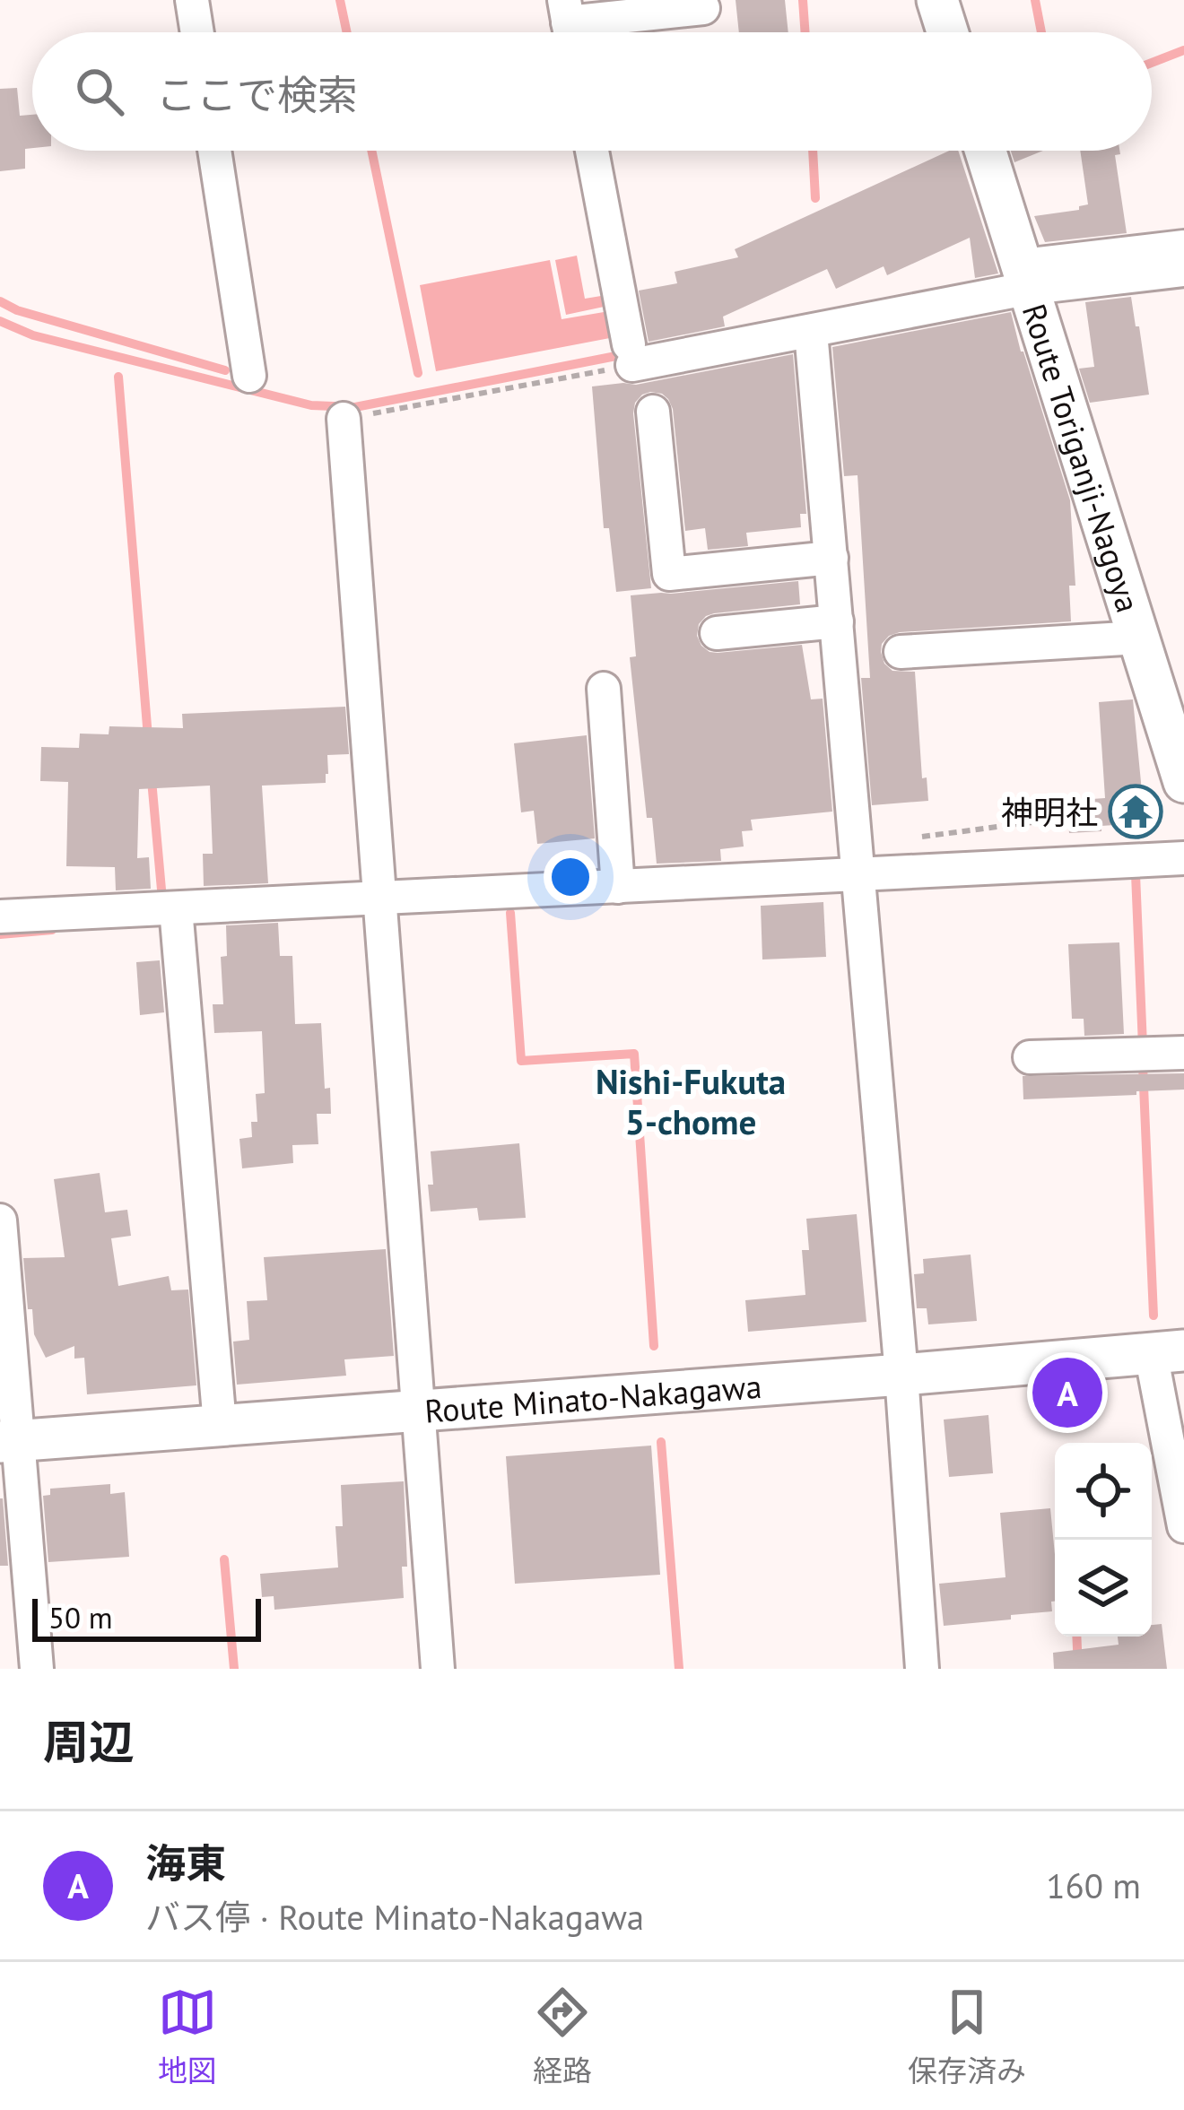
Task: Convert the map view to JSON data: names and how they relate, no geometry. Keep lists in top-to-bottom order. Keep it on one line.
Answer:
{"streets":{"main road":["Route Toriganji-Nagoya","Route Minato-Nakagawa"]},"districts":["Nishi-Fukuta 5-chome"],"places":{"temple":["神明社"]},"scale_bar":"50 m","page":{"search":"ここで検索","pins":"A","scale":"50 m","heading":"周辺","list":[{"mark":"A","name":"海東","note":"バス停 · Route Minato-Nakagawa","value":"160 m"}],"nav":["地図","経路","保存済み"]}}
